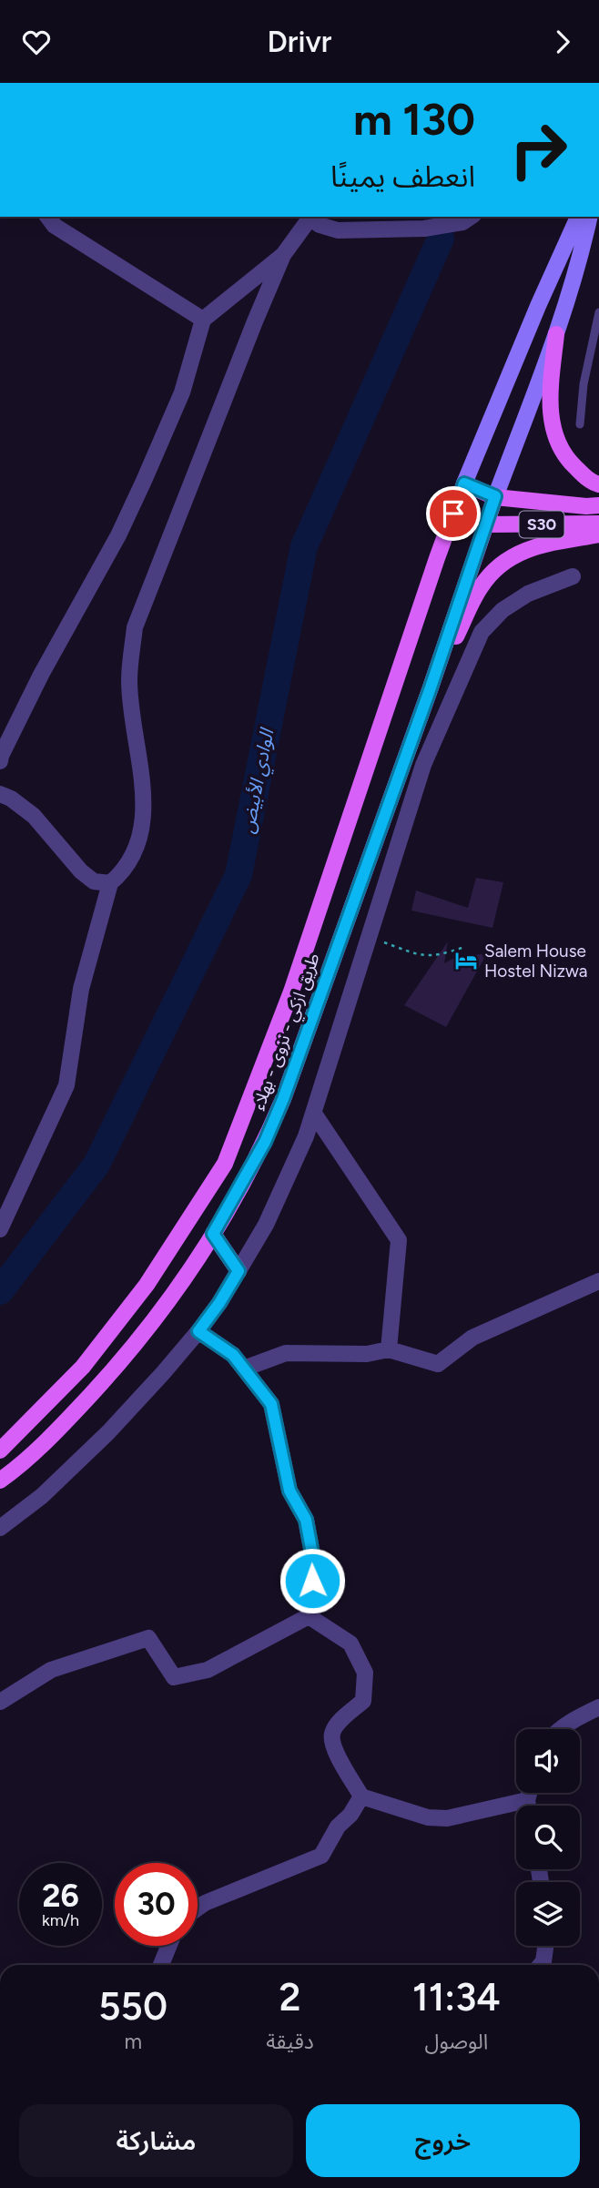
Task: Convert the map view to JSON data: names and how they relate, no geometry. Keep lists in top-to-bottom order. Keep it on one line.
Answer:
{"streets":{"main road":["S30","طريق ازكي - نزوى - بهلاء"]},"crossings":[["S30","طريق ازكي - نزوى - بهلاء"]],"water":["الوادي الأبيض"],"places":{"hotel":["Salem House Hostel Nizwa"]},"page":{"header":"Drivr","turn":["130 m","انعطف يمينًا"],"speed":"26 km/h","limit":"30","eta":["11:34","الوصول","2","دقيقة","550","m"],"buttons":["خروج","مشاركة"]}}
